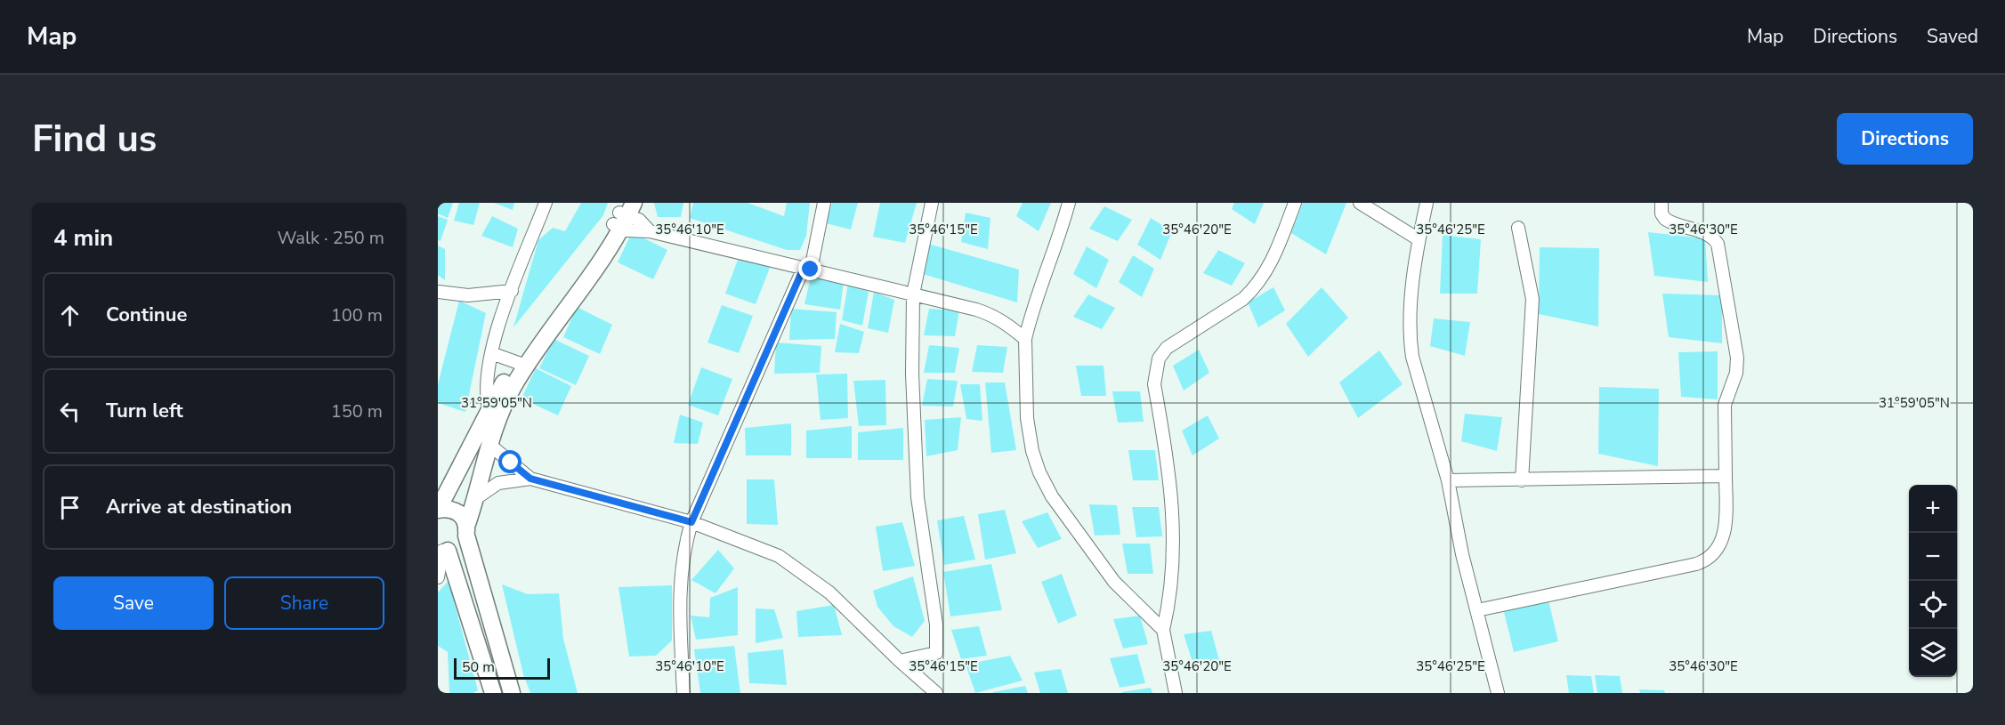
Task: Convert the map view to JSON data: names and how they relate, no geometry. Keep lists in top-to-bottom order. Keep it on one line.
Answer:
{"scale_bar":"50 m","page":{"header":"Map","nav":["Map","Directions","Saved"],"buttons":["Directions",["Save","Share"]],"title":"Find us","heading":["4 min","Walk · 250 m"],"list":[["Continue","100 m"],["Turn left","150 m"],"Arrive at destination"],"map_buttons":["+","−"],"scale":"50 m"},"coordinates":["35°46'10\"E","35°46'15\"E","35°46'20\"E","35°46'25\"E","35°46'30\"E","31°59'05\"N"]}
